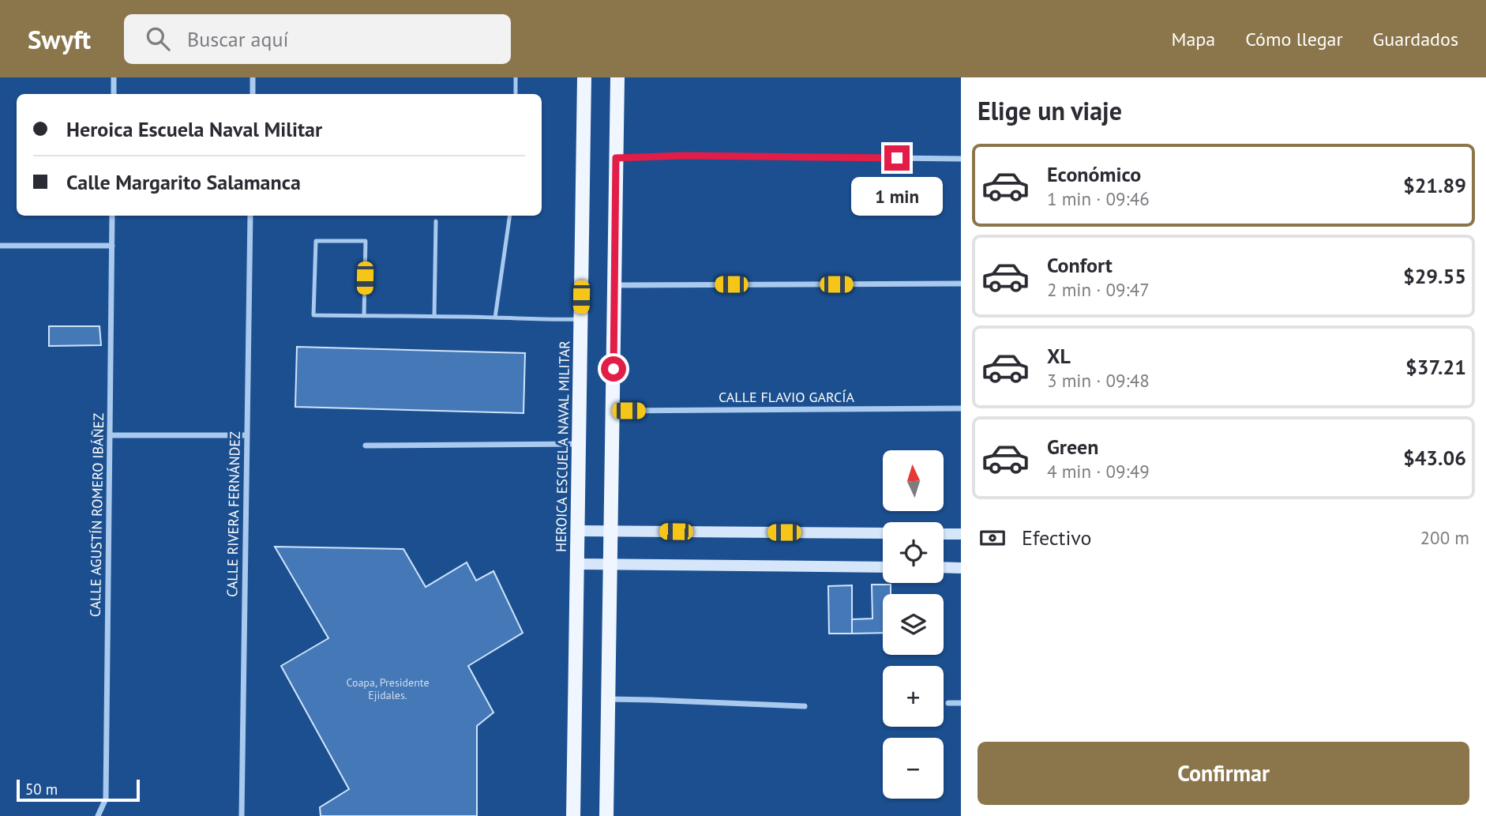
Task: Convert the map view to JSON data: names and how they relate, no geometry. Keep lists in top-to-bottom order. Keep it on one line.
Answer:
{"streets":{"main road":["HEROICA ESCUELA NAVAL MILITAR"],"street":["CALLE FLAVIO GARCÍA","CALLE RIVERA FERNÁNDEZ","CALLE AGUSTÍN ROMERO IBÁÑEZ"]},"house_numbers":["Coapa, Presidente Ejidales."],"scale_bar":"50 m","north":"top","page":{"header":"Swyft","search":"Buscar aquí","nav":["Mapa","Cómo llegar","Guardados"],"heading":"Elige un viaje","banner":["Heroica Escuela Naval Militar","Calle Margarito Salamanca"],"list":[{"name":"Económico","note":"1 min · 09:46","value":"$21.89"},{"name":"Confort","note":"2 min · 09:47","value":"$29.55"},{"name":"XL","note":"3 min · 09:48","value":"$37.21"},{"name":"Green","note":"4 min · 09:49","value":"$43.06"}],"bubble":"1 min","map_buttons":["+","−"],"pay":["Efectivo","200 m"],"buttons":"Confirmar","scale":"50 m"}}
